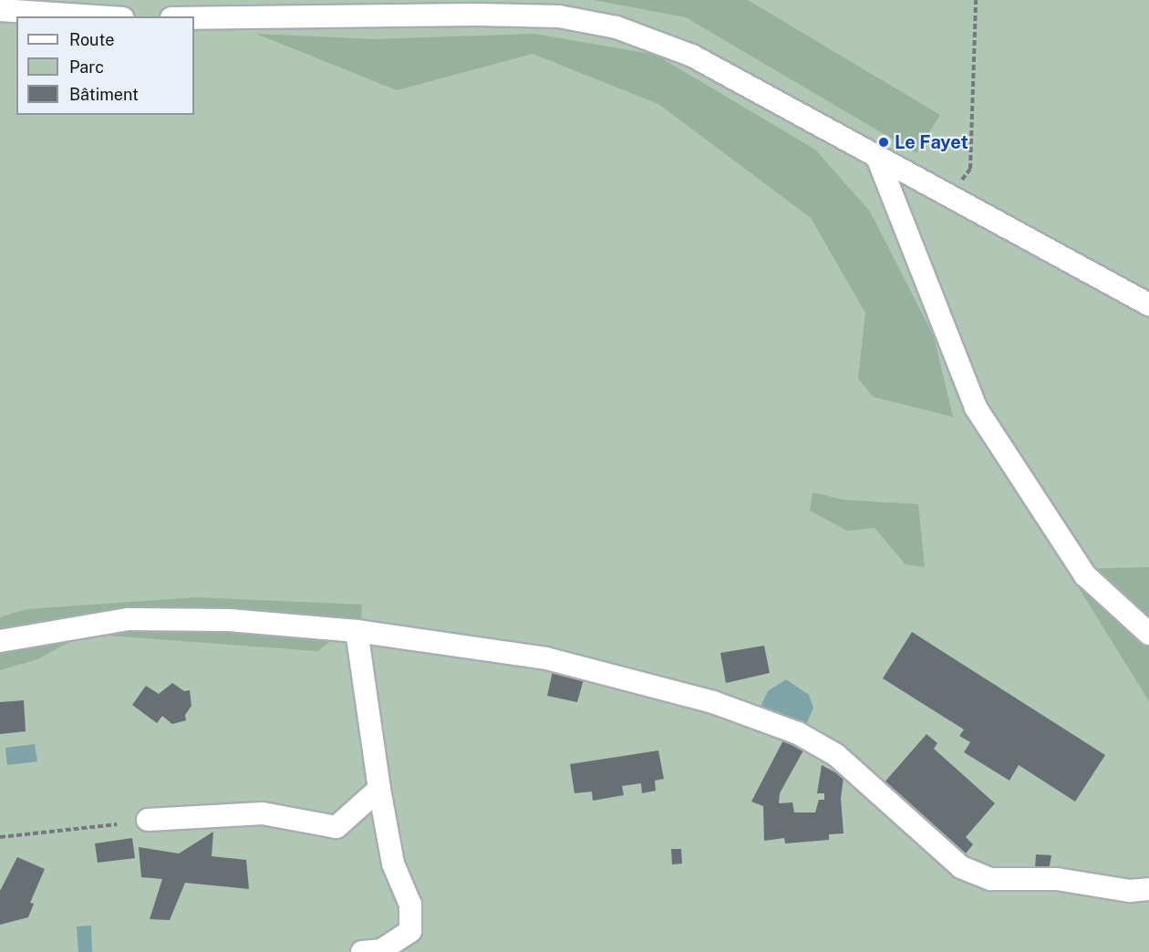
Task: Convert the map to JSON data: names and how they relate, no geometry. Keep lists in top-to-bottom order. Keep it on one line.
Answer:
{"places":["Le Fayet"],"legend":["Route","Parc","Bâtiment"]}
